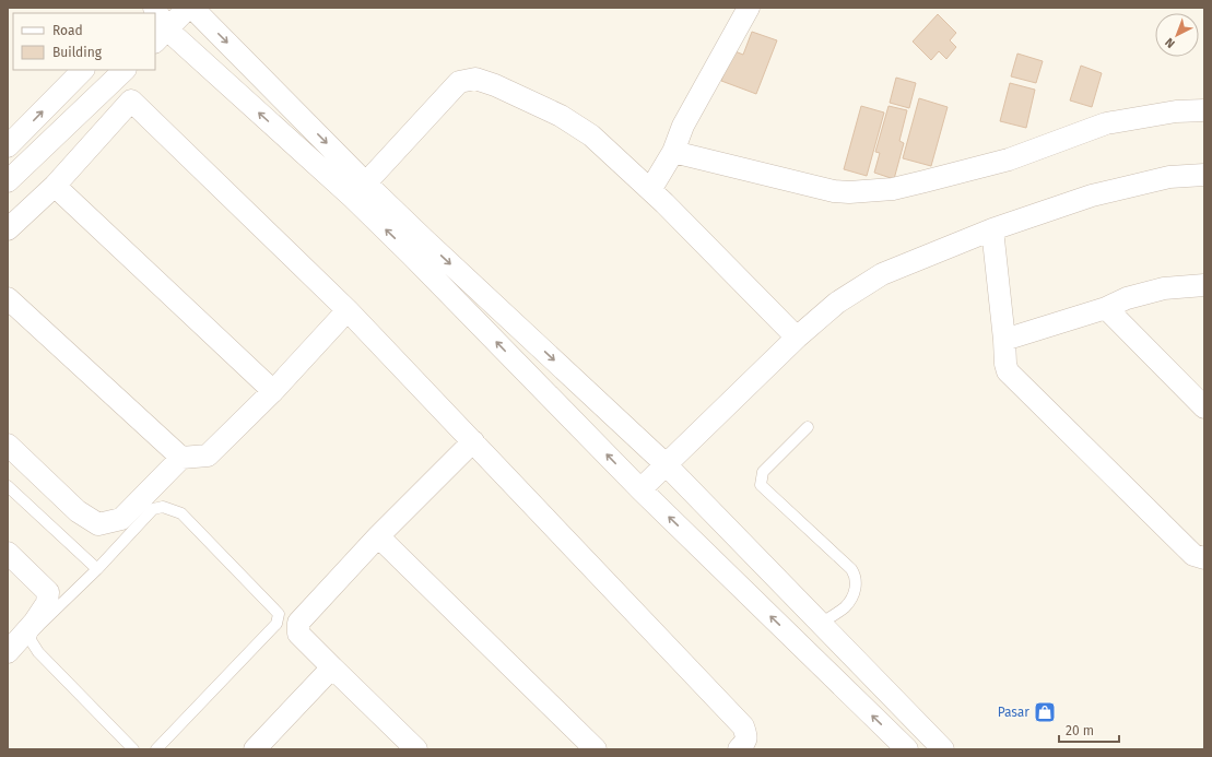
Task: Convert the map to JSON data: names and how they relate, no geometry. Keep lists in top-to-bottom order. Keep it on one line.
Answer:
{"places":{"shop":["Pasar"]},"legend":["Road","Building"],"scale_bar":"20 m","north":"bottom left"}
